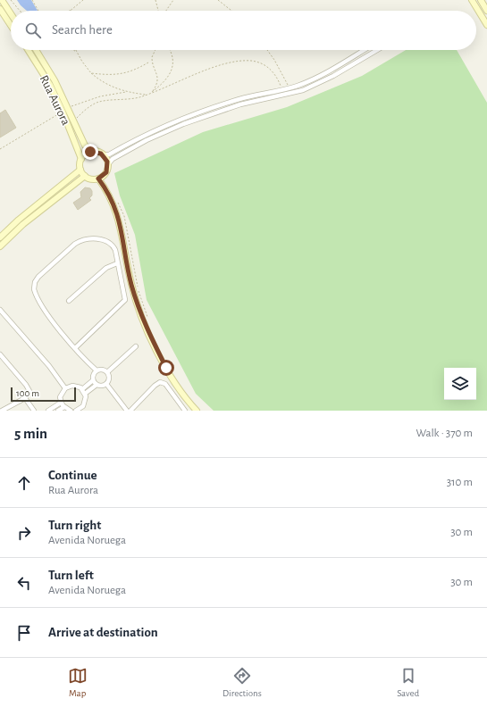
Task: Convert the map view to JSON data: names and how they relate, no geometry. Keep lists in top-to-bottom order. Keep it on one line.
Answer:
{"streets":{"street":["Rua Aurora"]},"scale_bar":"100 m","page":{"search":"Search here","scale":"100 m","heading":["5 min","Walk · 370 m"],"list":[["Continue","Rua Aurora","310 m"],["Turn right","Avenida Noruega","30 m"],["Turn left","Avenida Noruega","30 m"],"Arrive at destination"],"nav":["Map","Directions","Saved"]}}
